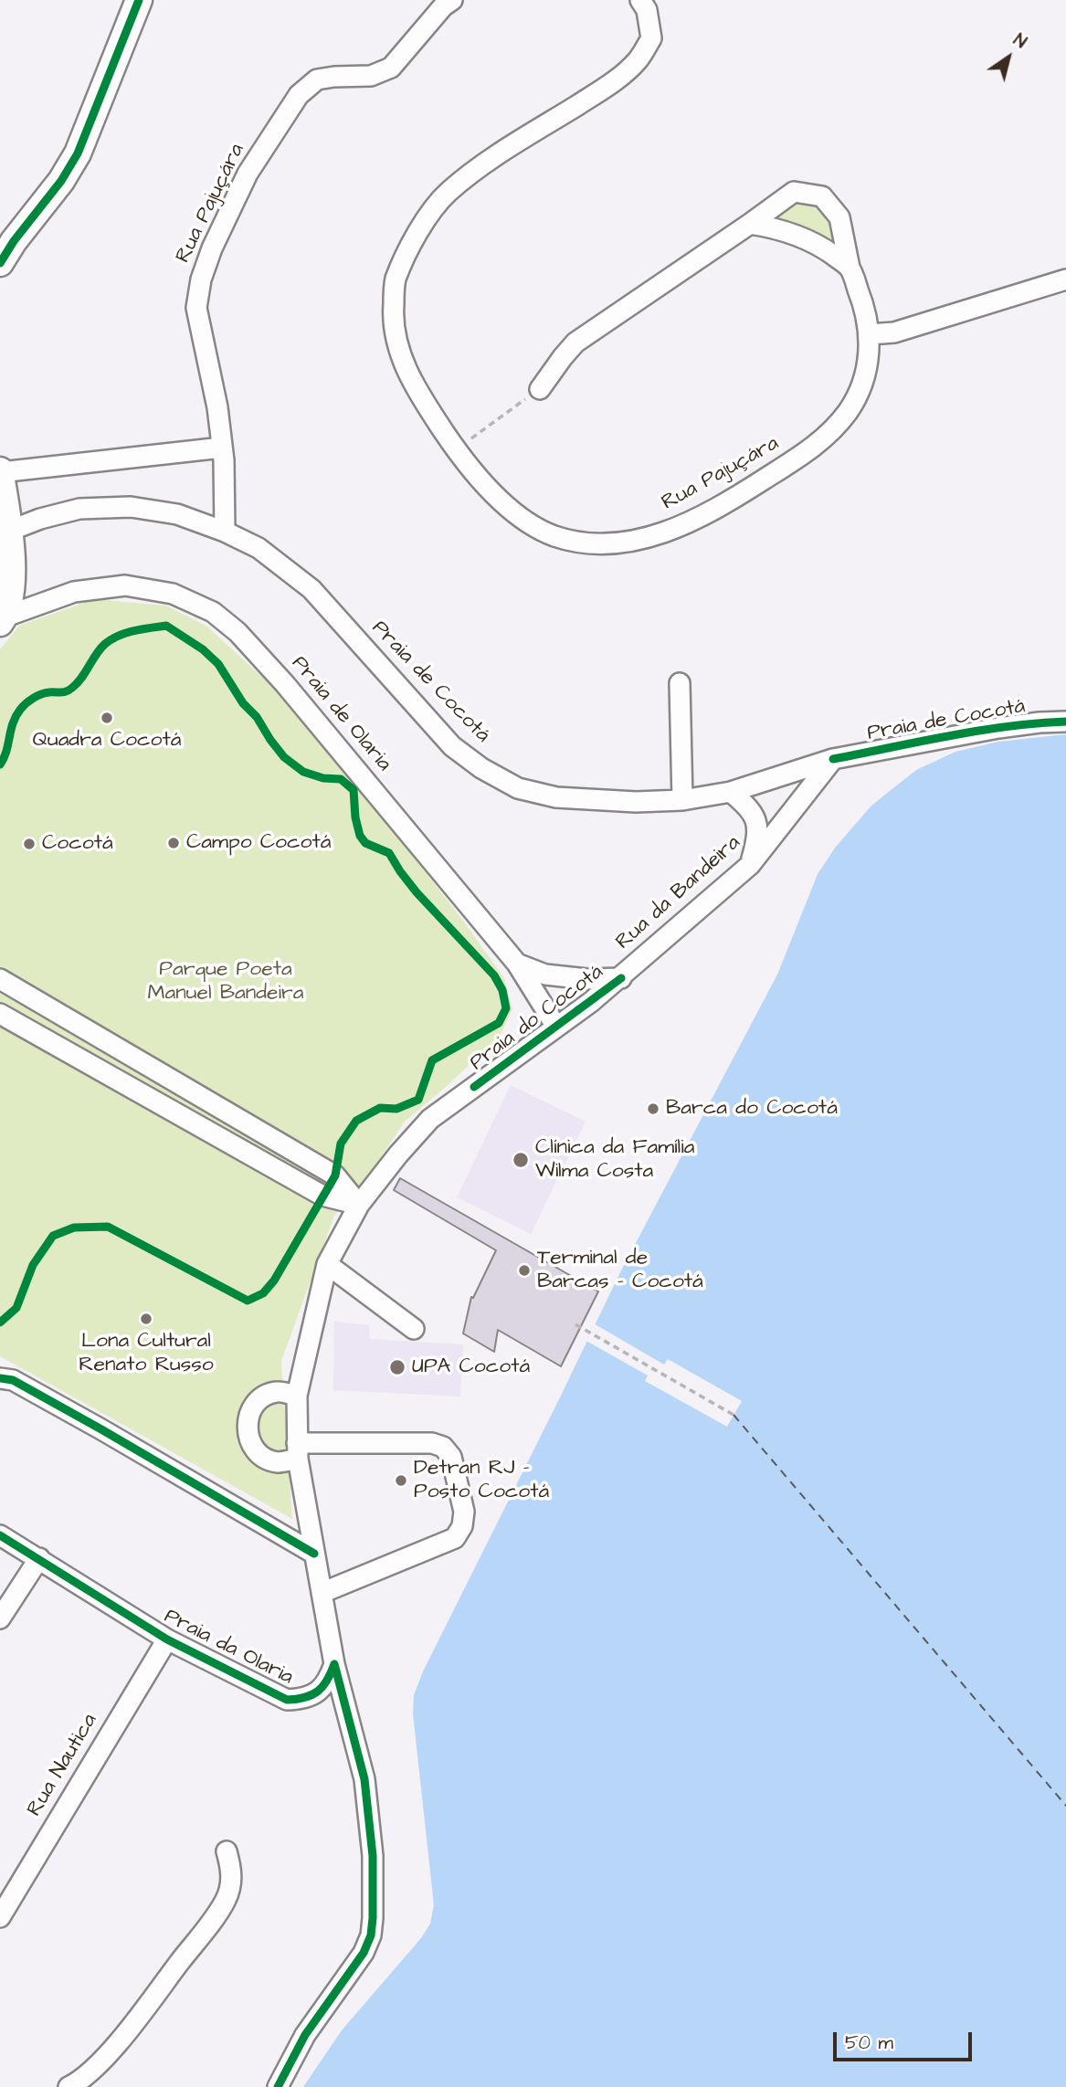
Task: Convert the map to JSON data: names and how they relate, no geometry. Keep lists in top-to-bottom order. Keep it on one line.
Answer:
{"streets":{"street":["Rua Pajuçára","Praia de Cocotá","Praia de Olaria","Rua da Bandeira","Praia do Cocotá","Praia da Olaria","Rua Nautica"]},"crossings":[["Rua Pajuçára","Praia de Cocotá"],["Praia de Cocotá","Rua da Bandeira"],["Praia de Olaria","Rua da Bandeira"],["Praia de Olaria","Praia do Cocotá"],["Rua da Bandeira","Praia do Cocotá"],["Praia da Olaria","Rua Nautica"]],"parks":["Parque Poeta Manuel Bandeira"],"places":["Quadra Cocotá","Campo Cocotá","Cocotá","Barca do Cocotá","Clínica da Família Wilma Costa","Terminal de Barcas - Cocotá","Lona Cultural Renato Russo","UPA Cocotá","Detran RJ - Posto Cocotá"],"scale_bar":"50 m","north":"top right"}
